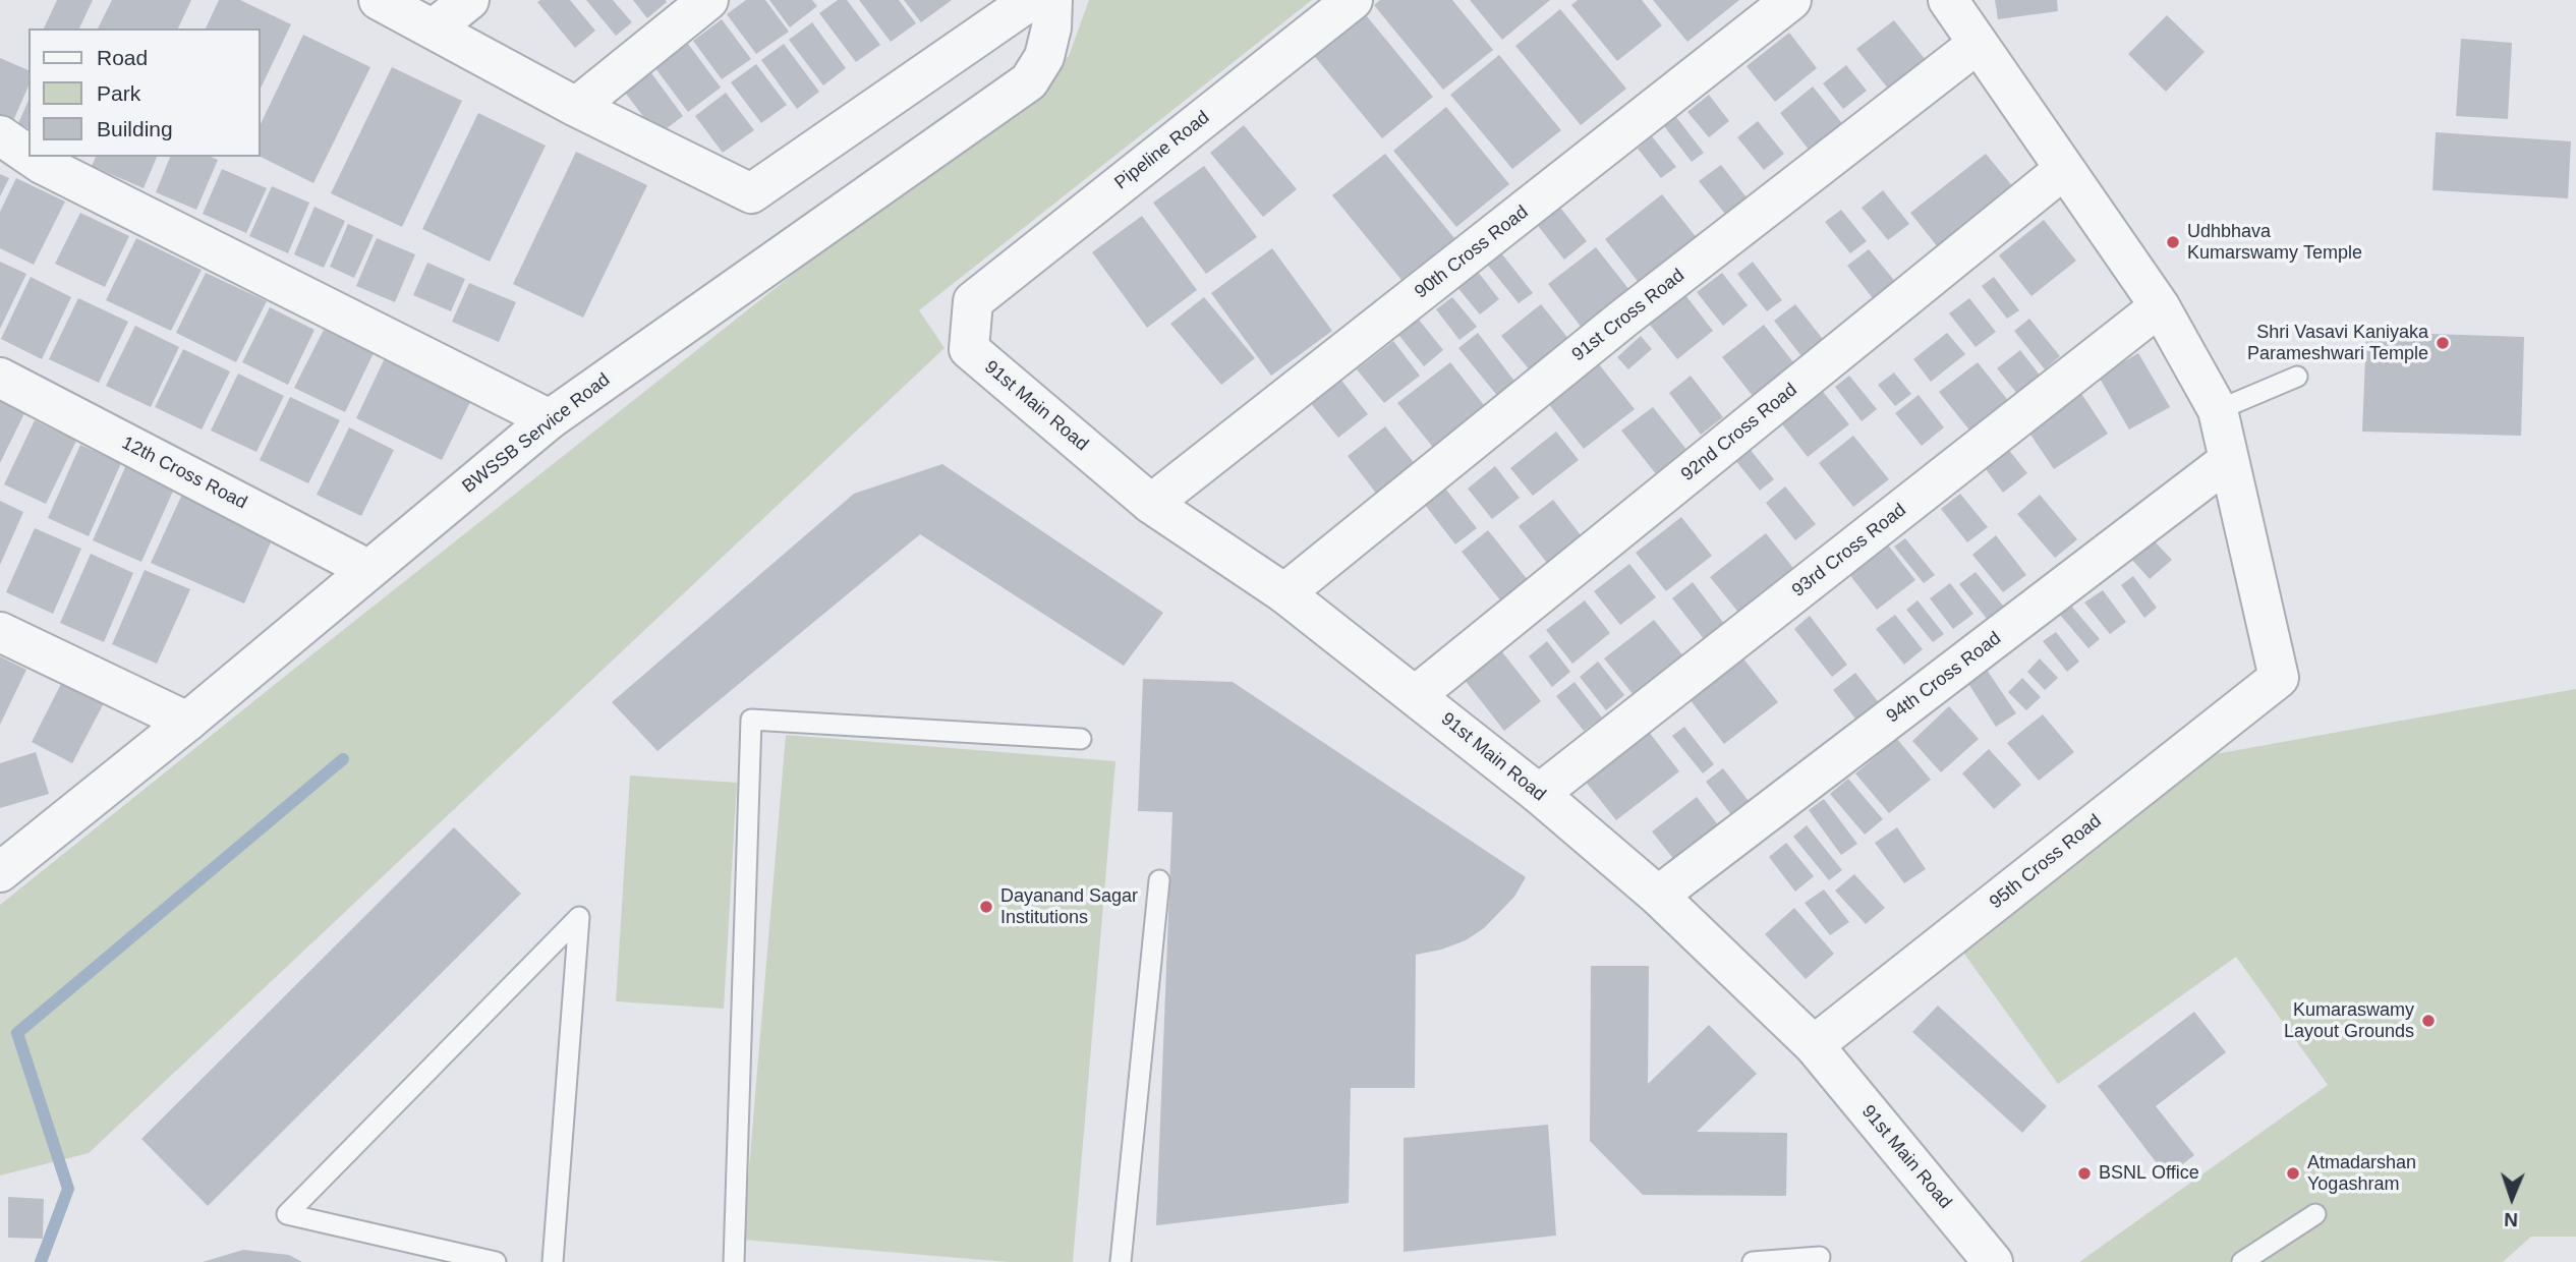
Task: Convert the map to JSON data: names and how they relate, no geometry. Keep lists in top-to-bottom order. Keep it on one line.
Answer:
{"streets":{"street":["Pipeline Road","90th Cross Road","91st Cross Road","91st Main Road","92nd Cross Road","BWSSB Service Road","12th Cross Road","93rd Cross Road","94th Cross Road","95th Cross Road"]},"crossings":[["Pipeline Road","91st Main Road"],["90th Cross Road","91st Main Road"],["91st Cross Road","91st Main Road"],["91st Main Road","92nd Cross Road"],["91st Main Road","93rd Cross Road"],["91st Main Road","94th Cross Road"],["91st Main Road","95th Cross Road"],["BWSSB Service Road","12th Cross Road"],["94th Cross Road","95th Cross Road"]],"places":["Udhbhava Kumarswamy Temple","Shri Vasavi Kaniyaka Parameshwari Temple","Dayanand Sagar Institutions","Kumaraswamy Layout Grounds","BSNL Office","Atmadarshan Yogashram"],"legend":["Road","Park","Building"],"north":"bottom"}
